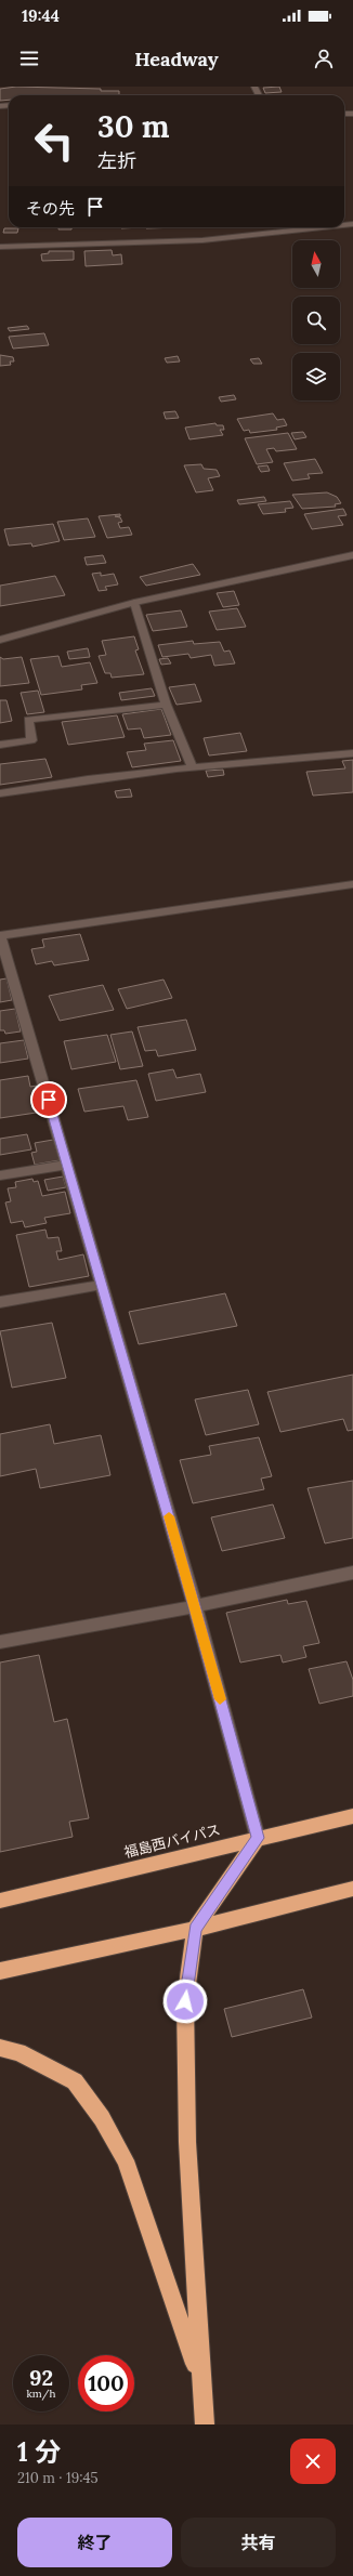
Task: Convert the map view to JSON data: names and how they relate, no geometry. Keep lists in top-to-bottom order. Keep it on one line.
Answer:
{"streets":{"highway":["福島西バイパス"]},"north":"top","page":{"status":"19:44","header":"Headway","turn":["30 m","左折"],"then":"その先","speed":"92 km/h","limit":"100","heading":["1 分","210 m · 19:45"],"buttons":["終了","共有"]}}
